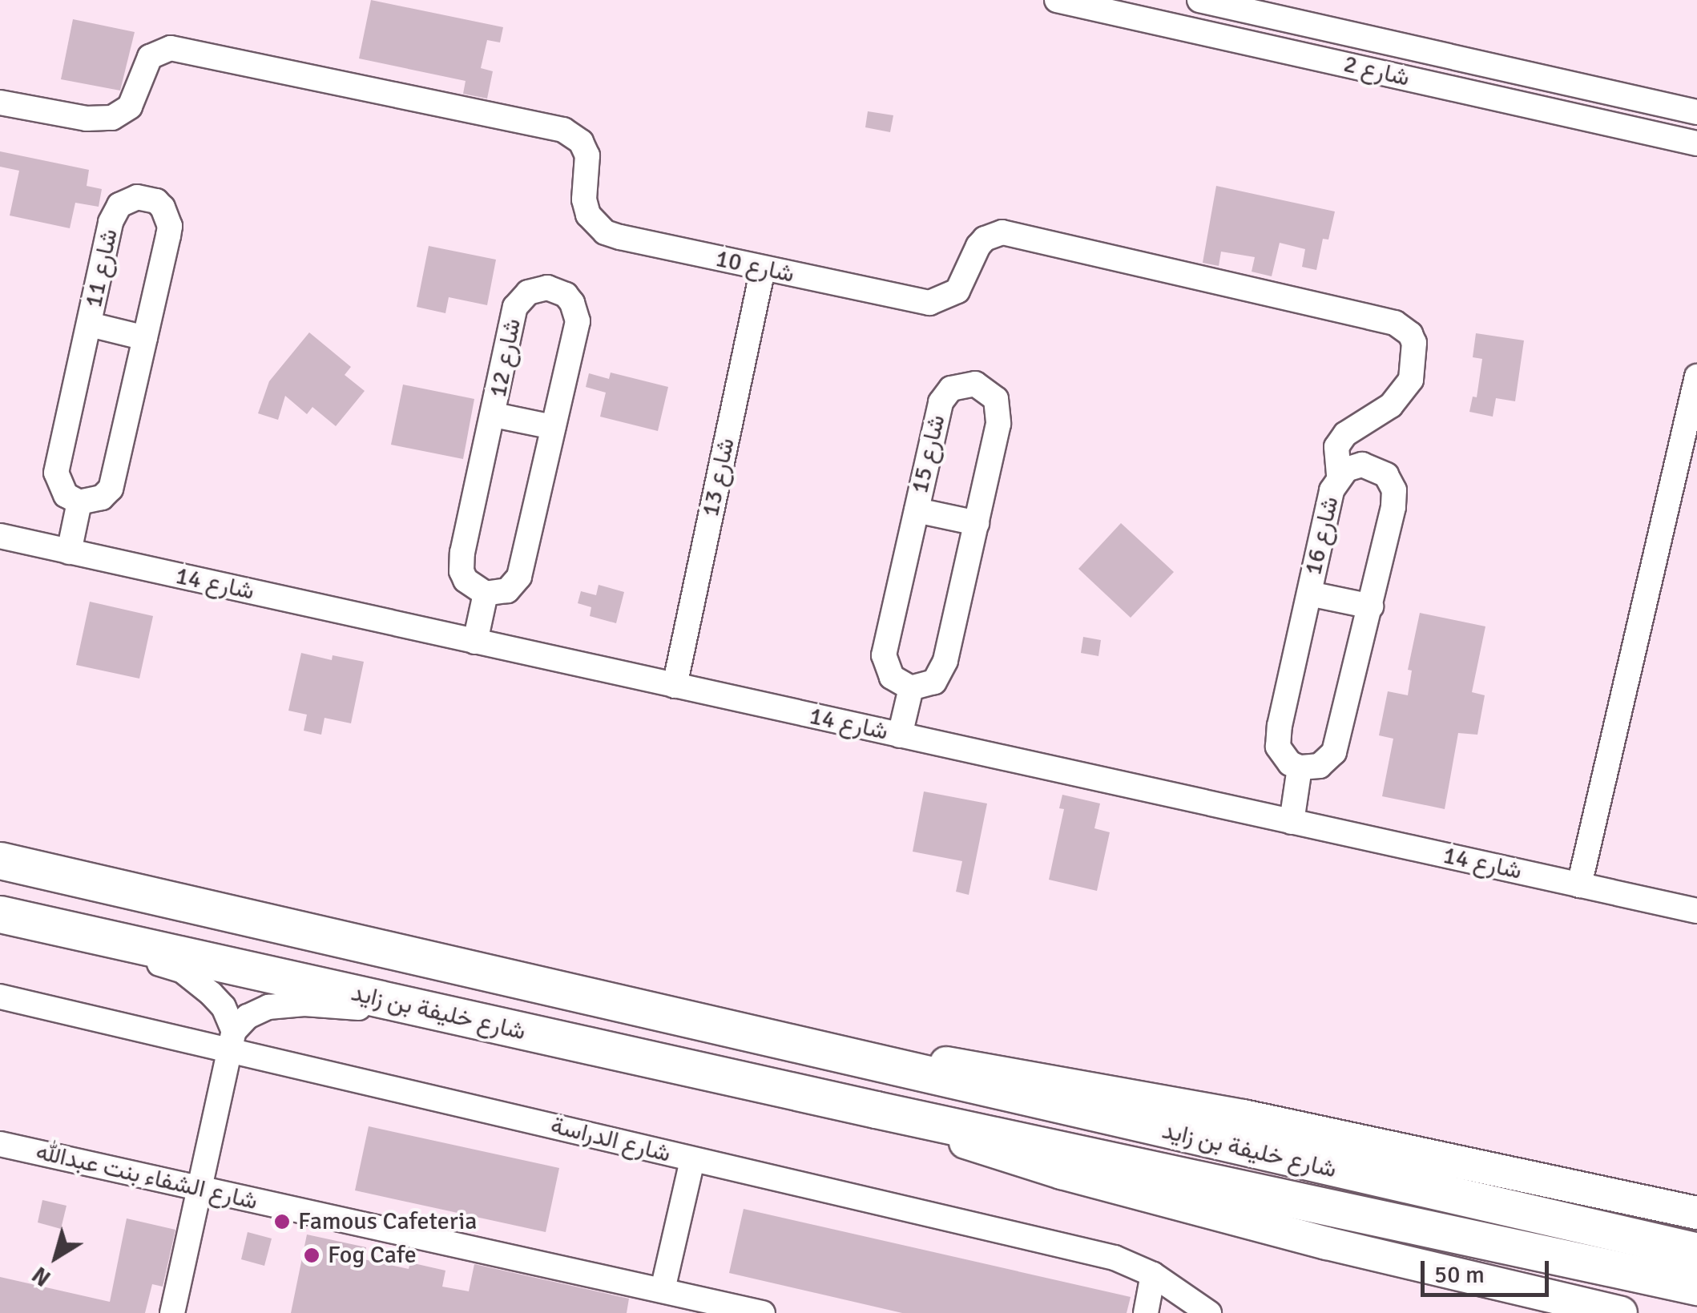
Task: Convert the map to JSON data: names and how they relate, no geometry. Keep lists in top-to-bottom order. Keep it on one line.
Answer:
{"streets":{"highway":["شارع خليفة بن زايد"],"street":["شارع 2","شارع 10","شارع 11","شارع 12","شارع 15","شارع 13","شارع 16","شارع 14","شارع الدراسة","شارع الشفاء بنت عبدالله"]},"crossings":[["شارع 10","شارع 13"],["شارع 10","شارع 16"],["شارع 13","شارع 14"]],"places":["Famous Cafeteria","Fog Cafe"],"scale_bar":"50 m","north":"bottom left"}
